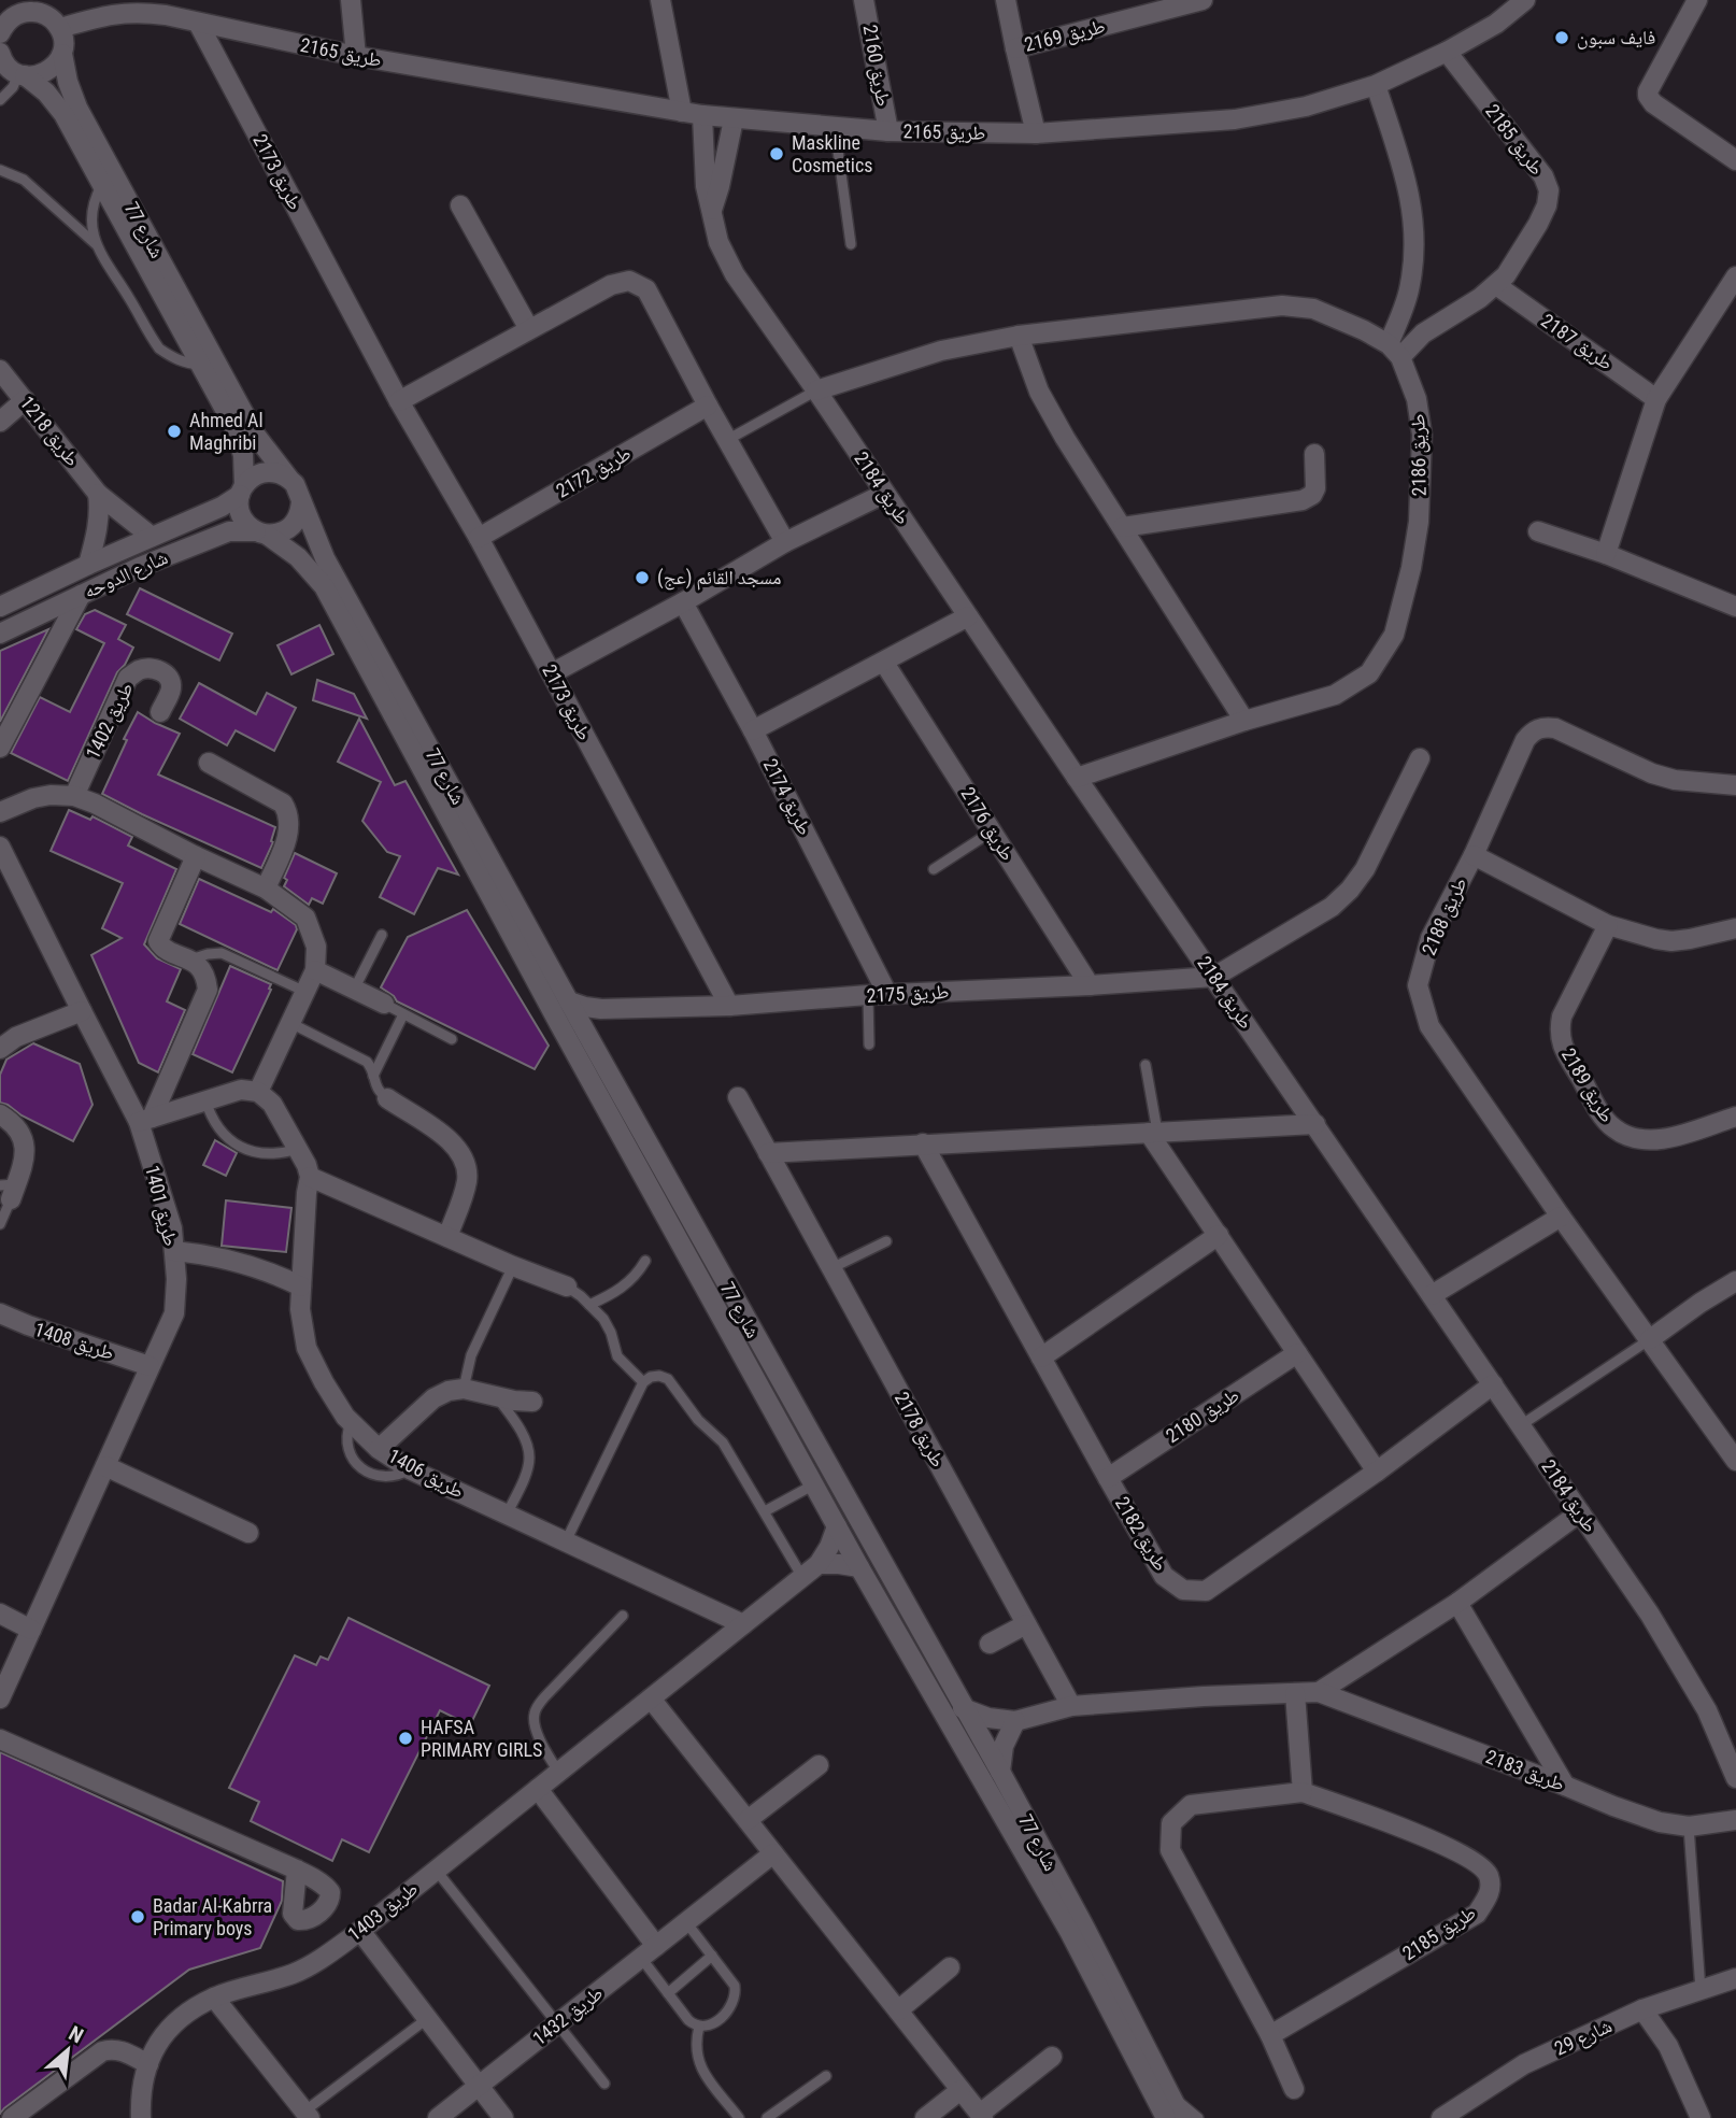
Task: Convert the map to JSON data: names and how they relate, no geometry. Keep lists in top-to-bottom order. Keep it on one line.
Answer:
{"streets":{"street":["طريق 2169","طريق 2165","طريق 2160","طريق 2185","طريق 2173","شارع 77","طريق 2187","طريق 1218","طريق 2186","طريق 2172","طريق 2184","شارع الدوحه","طريق 1402","طريق 2174","طريق 2176","طريق 2188","طريق 2175","طريق 2189","طريق 1401","طريق 1408","طريق 2180","طريق 2178","طريق 1406","طريق 2182","طريق 2183","طريق 1403","طريق 1432","شارع 29"]},"crossings":[["طريق 2165","طريق 2160"],["طريق 2165","طريق 2185"],["طريق 2165","طريق 2173"],["طريق 2165","شارع 77"],["طريق 2165","طريق 2184"],["طريق 2185","طريق 2187"],["طريق 2185","طريق 2186"],["طريق 2173","طريق 2172"],["طريق 2173","طريق 2175"],["شارع 77","شارع الدوحه"],["شارع 77","طريق 2175"],["شارع 77","طريق 2183"],["شارع 77","طريق 1403"],["طريق 1218","شارع الدوحه"],["طريق 2186","طريق 2184"],["طريق 2184","طريق 2175"],["طريق 2184","طريق 2182"],["طريق 2174","طريق 2175"],["طريق 2176","طريق 2175"],["طريق 1401","طريق 1408"],["طريق 2180","طريق 2182"],["طريق 2178","طريق 2183"],["طريق 1406","طريق 1403"]],"places":["فايف سبون","Maskline Cosmetics","Ahmed Al Maghribi","مسجد القائم (عج)","HAFSA PRIMARY GIRLS","Badar Al-Kabrra Primary boys"],"north":"top right"}
